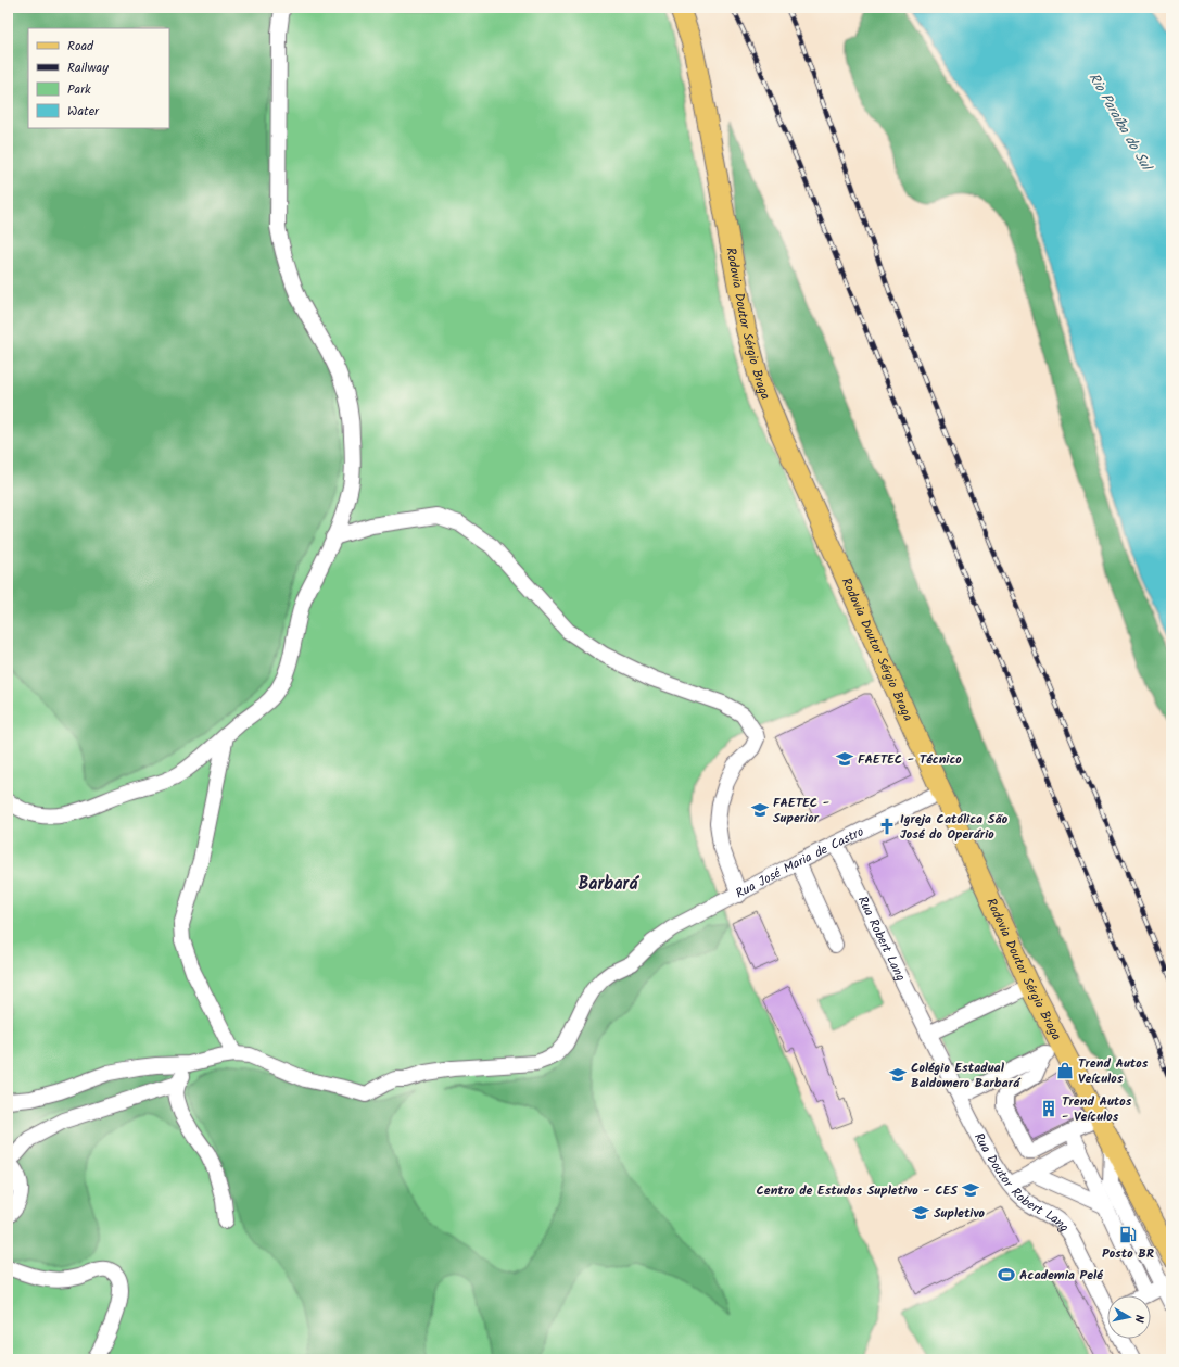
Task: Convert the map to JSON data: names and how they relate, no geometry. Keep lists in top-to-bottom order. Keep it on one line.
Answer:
{"streets":{"main road":["Rodovia Doutor Sérgio Braga"],"street":["Rua José Maria de Castro","Rua Robert Lang","Rua Doutor Robert Lang"]},"crossings":[["Rodovia Doutor Sérgio Braga","Rua José Maria de Castro"],["Rua José Maria de Castro","Rua Robert Lang"],["Rua Robert Lang","Rua Doutor Robert Lang"]],"districts":["Barbará"],"water":["Rio Paraíba do Sul"],"places":{"school or university":["FAETEC - Técnico","FAETEC - Superior","Colégio Estadual Baldomero Barbará","Centro de Estudos Supletivo - CES","Supletivo"],"church":["Igreja Católica São José do Operário"],"shop":["Trend Autos Veículos"],"building":["Trend Autos - Veículos"],"fuel station":["Posto BR"],"sports":["Academia Pelé"]},"legend":["Road","Railway","Park","Water"],"north":"right"}
